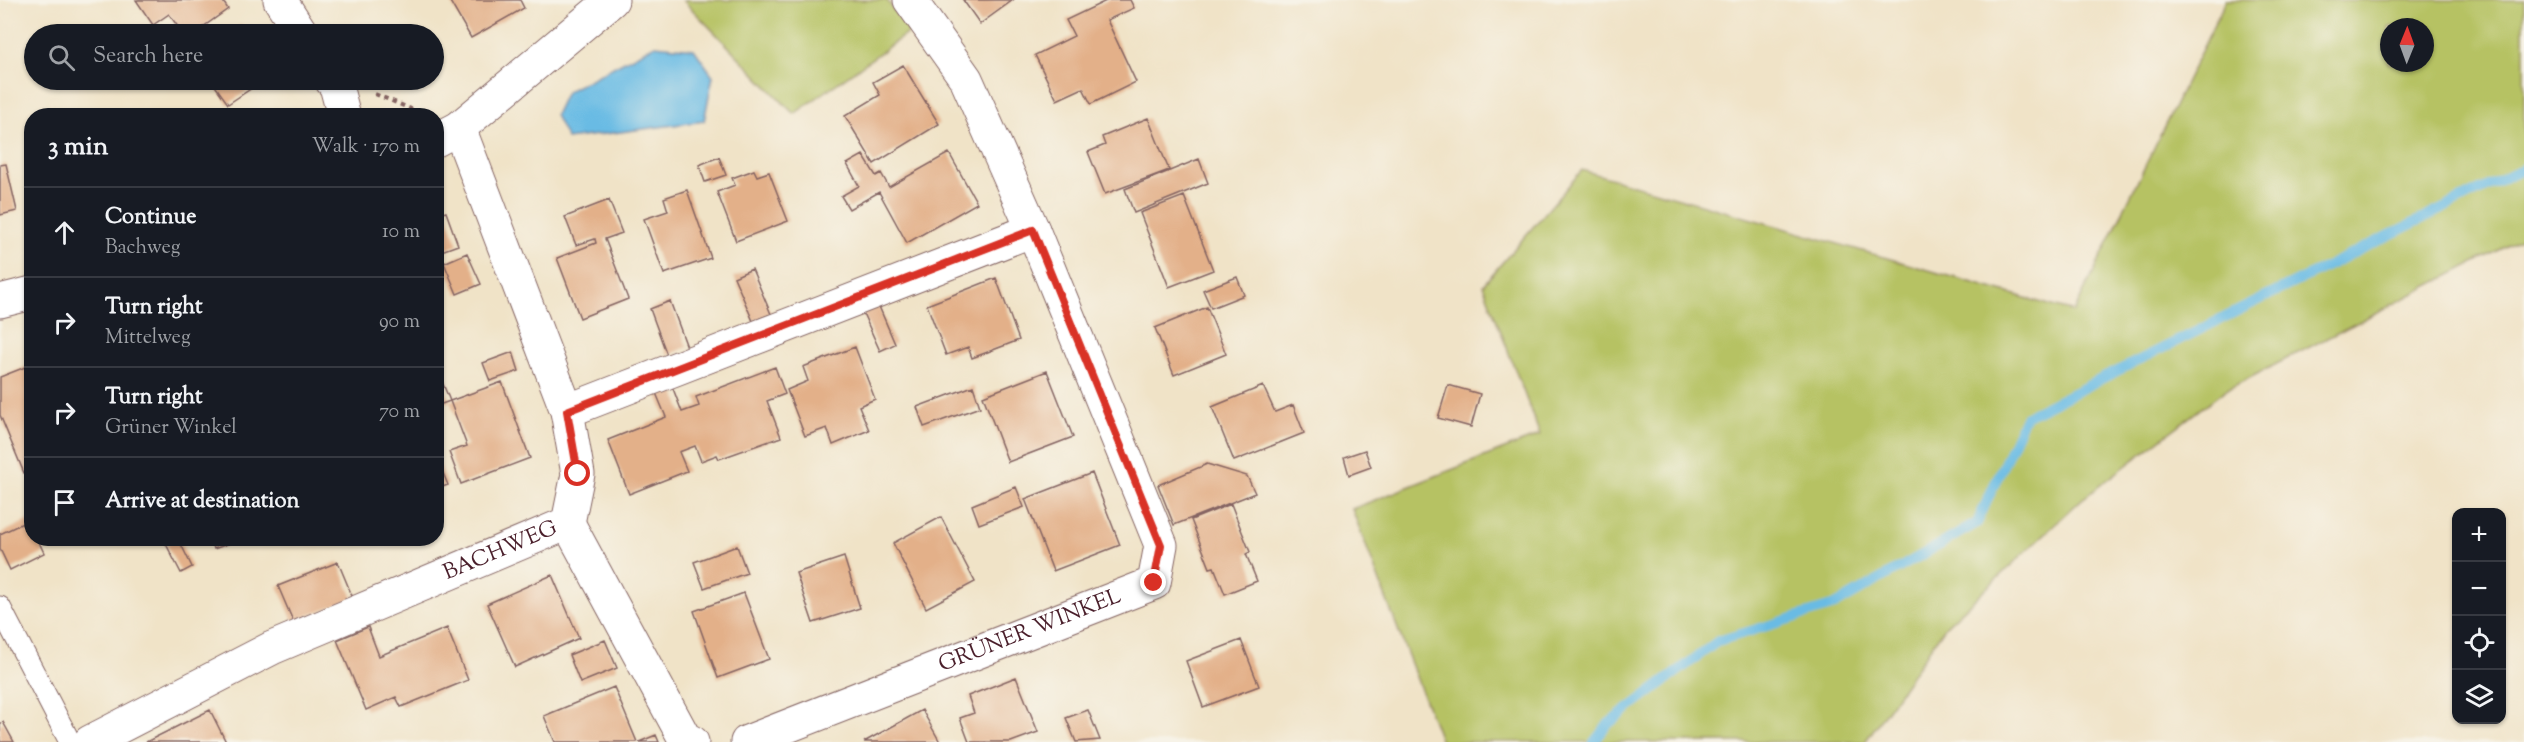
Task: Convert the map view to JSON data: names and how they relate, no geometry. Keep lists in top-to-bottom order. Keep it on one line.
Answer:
{"streets":{"street":["BACHWEG","GRÜNER WINKEL"]},"north":"top","page":{"search":"Search here","heading":["3 min","Walk · 170 m"],"list":[["Continue","Bachweg","10 m"],["Turn right","Mittelweg","90 m"],["Turn right","Grüner Winkel","70 m"],"Arrive at destination"],"map_buttons":["+","−"]}}
